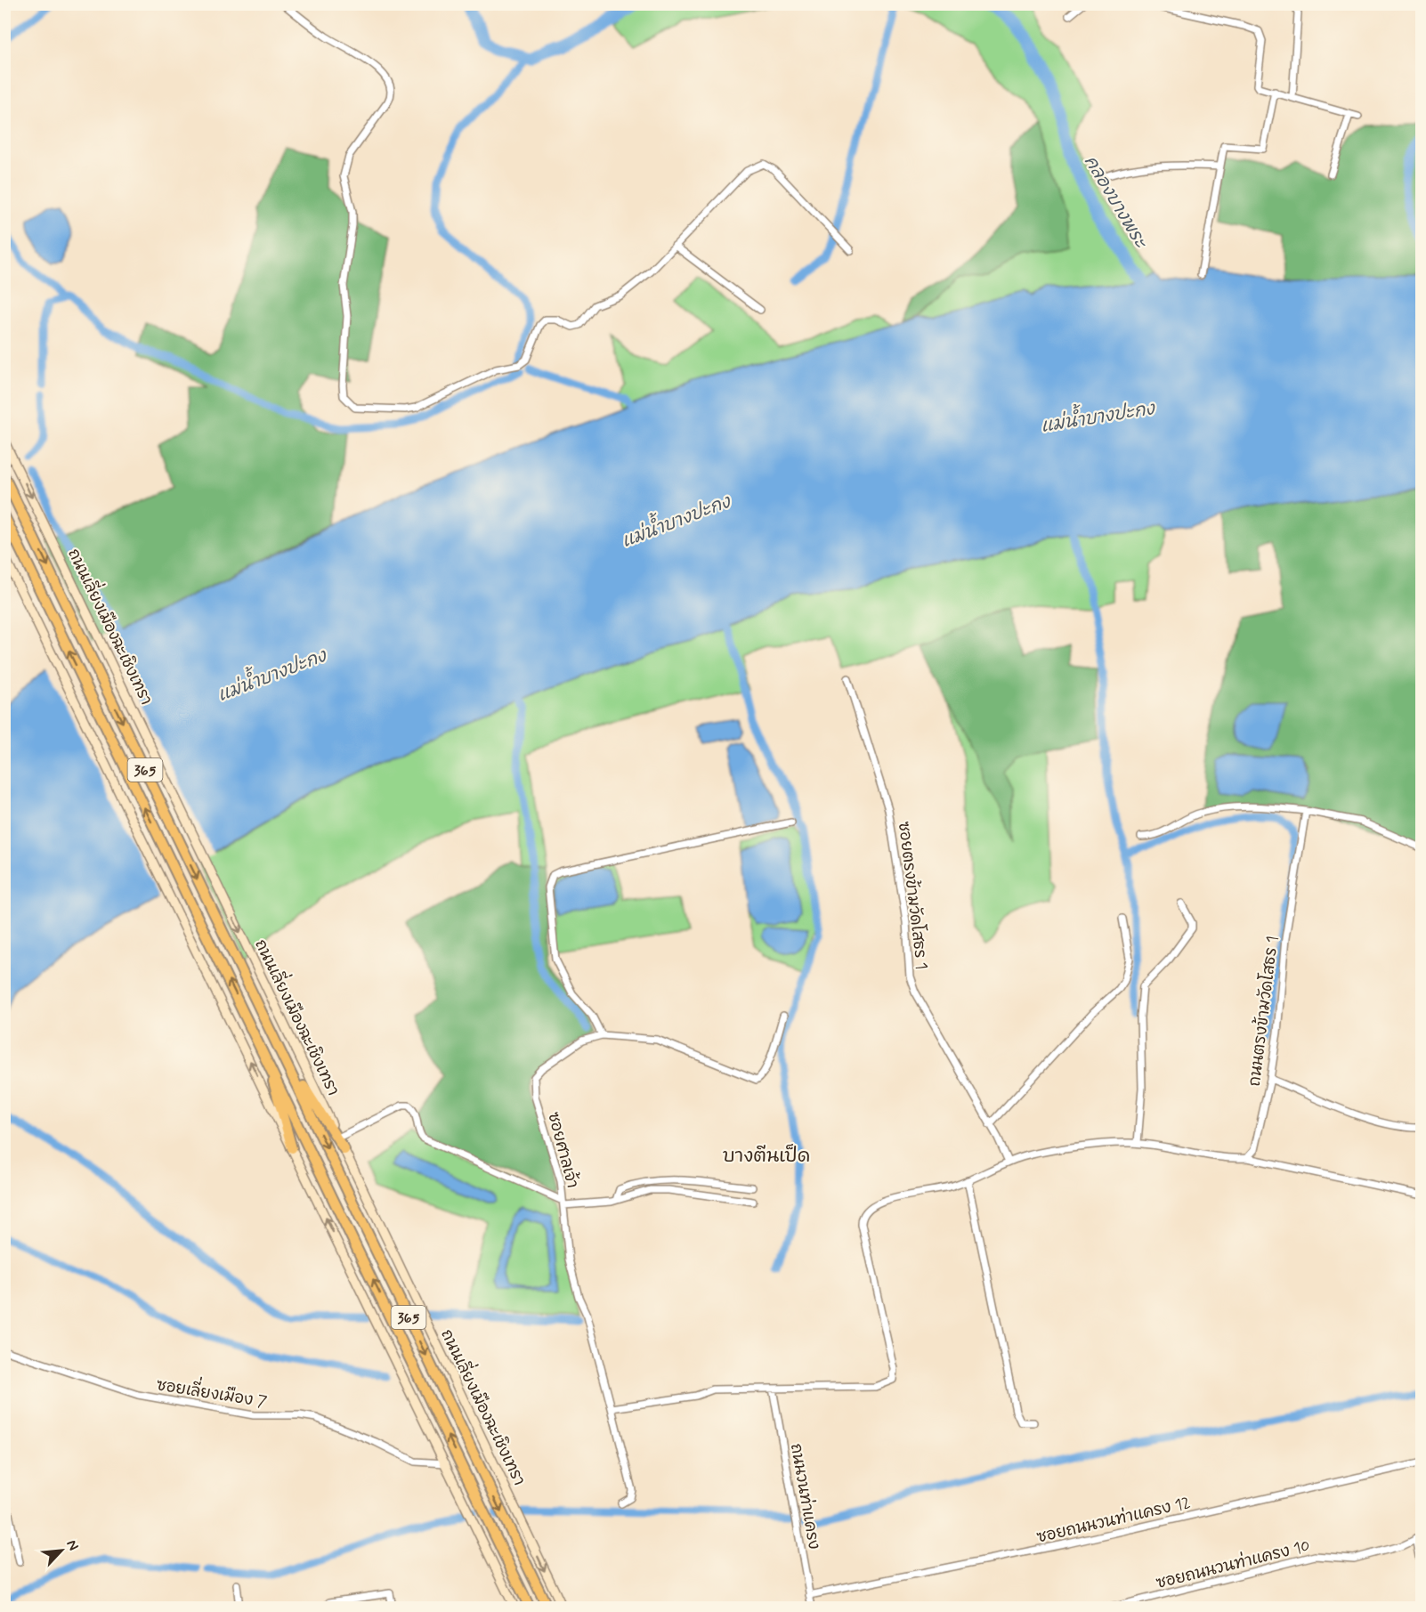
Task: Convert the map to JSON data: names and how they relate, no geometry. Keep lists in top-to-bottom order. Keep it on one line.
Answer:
{"streets":{"highway":["ถนนเลี่ยงเมืองฉะเชิงเทรา","365"],"street":["ซอยตรงข้ามวัดโสธร 1","ถนนตรงข้ามวัดโสธร 1","ซอยศาลเจ้า","ซอยเลี่ยงเมือง 7","ถนนวนท่าแครง","ซอยถนนวนท่าแครง 12","ซอยถนนวนท่าแครง 10"]},"crossings":[["365","ซอยเลี่ยงเมือง 7"],["ถนนวนท่าแครง","ซอยถนนวนท่าแครง 12"]],"districts":["บางตีนเป็ด"],"water":["คลองบางพระ","แม่น้ำบางปะกง"],"north":"top right"}
